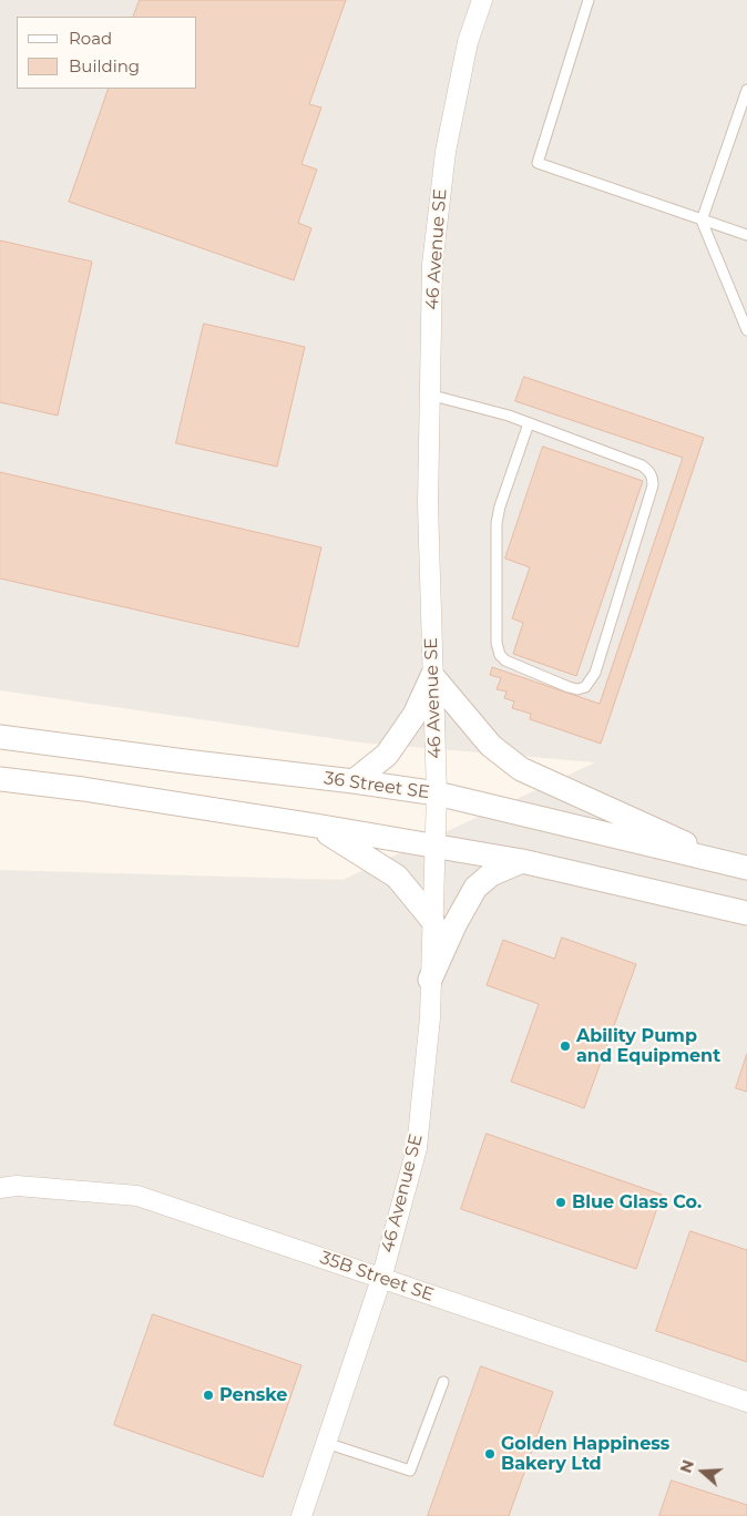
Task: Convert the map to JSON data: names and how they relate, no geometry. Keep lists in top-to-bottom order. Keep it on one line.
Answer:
{"streets":{"street":["46 Avenue SE","36 Street SE","35B Street SE"]},"crossings":[["46 Avenue SE","36 Street SE"],["46 Avenue SE","35B Street SE"]],"places":["Ability Pump and Equipment","Blue Glass Co.","Penske","Golden Happiness Bakery Ltd"],"legend":["Road","Building"],"north":"left"}
